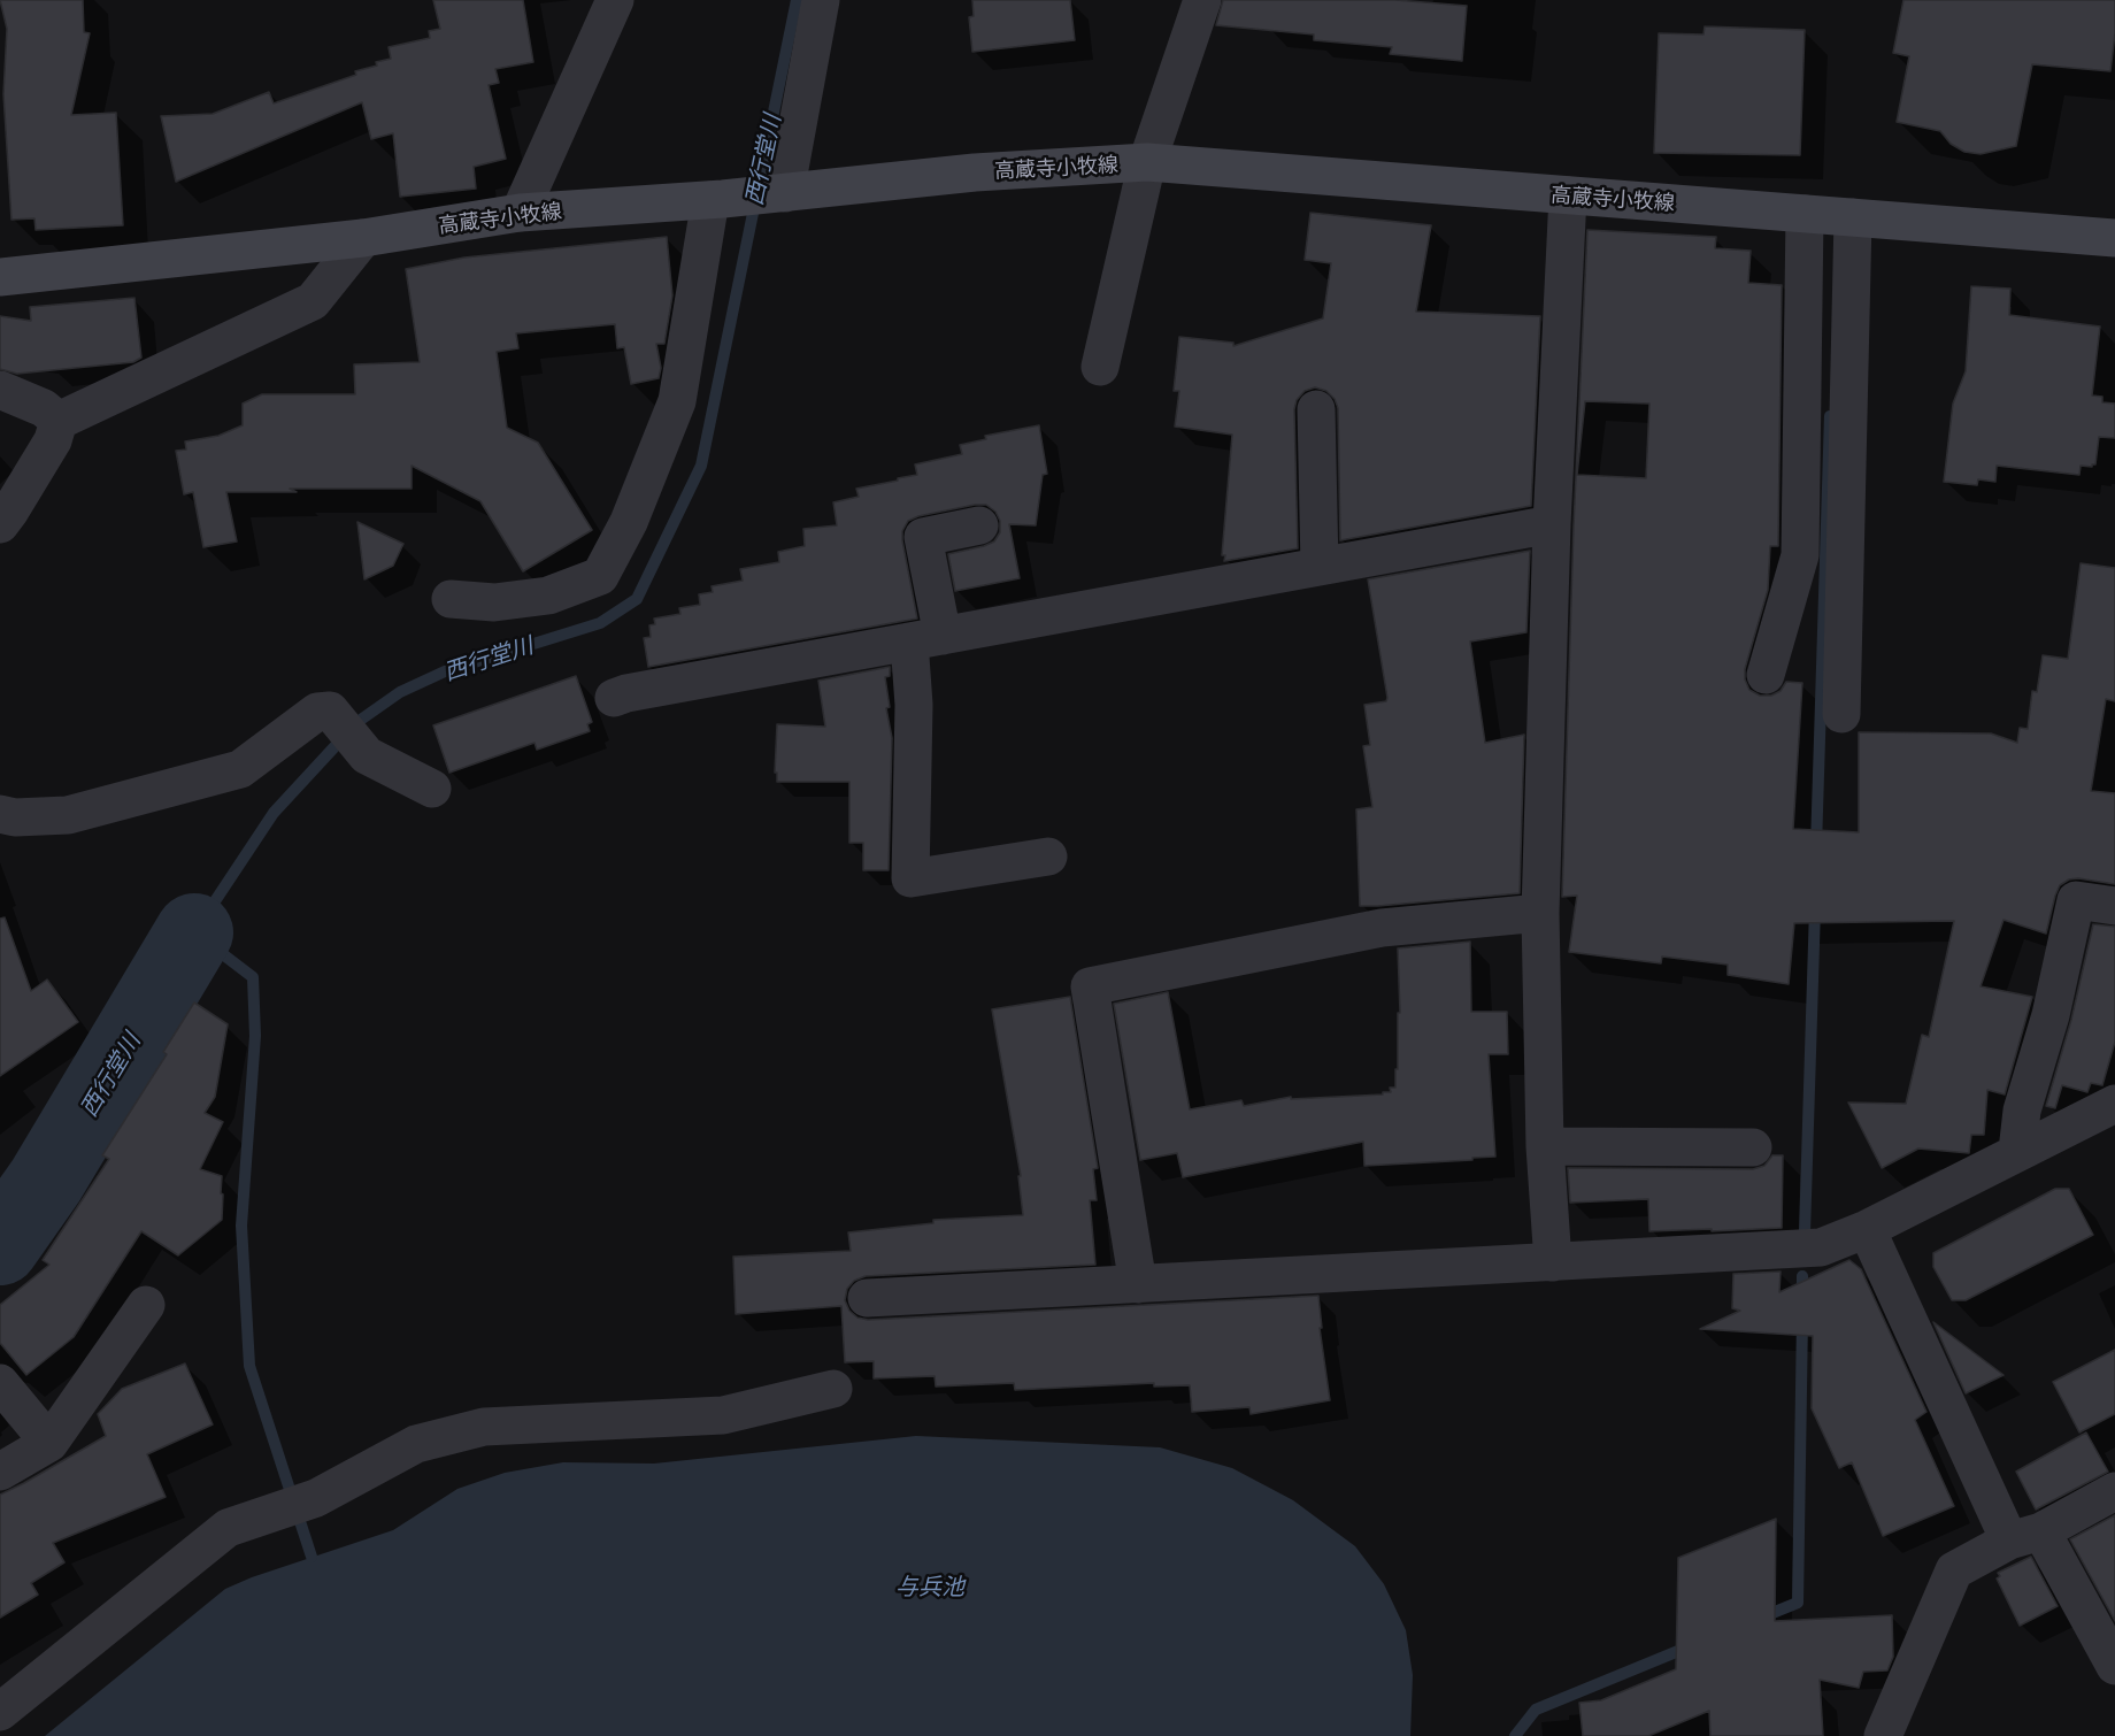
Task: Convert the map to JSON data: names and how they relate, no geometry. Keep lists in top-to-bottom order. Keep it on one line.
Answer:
{"streets":{"main road":["高蔵寺小牧線"]},"water":["西行堂川","与兵池"]}
